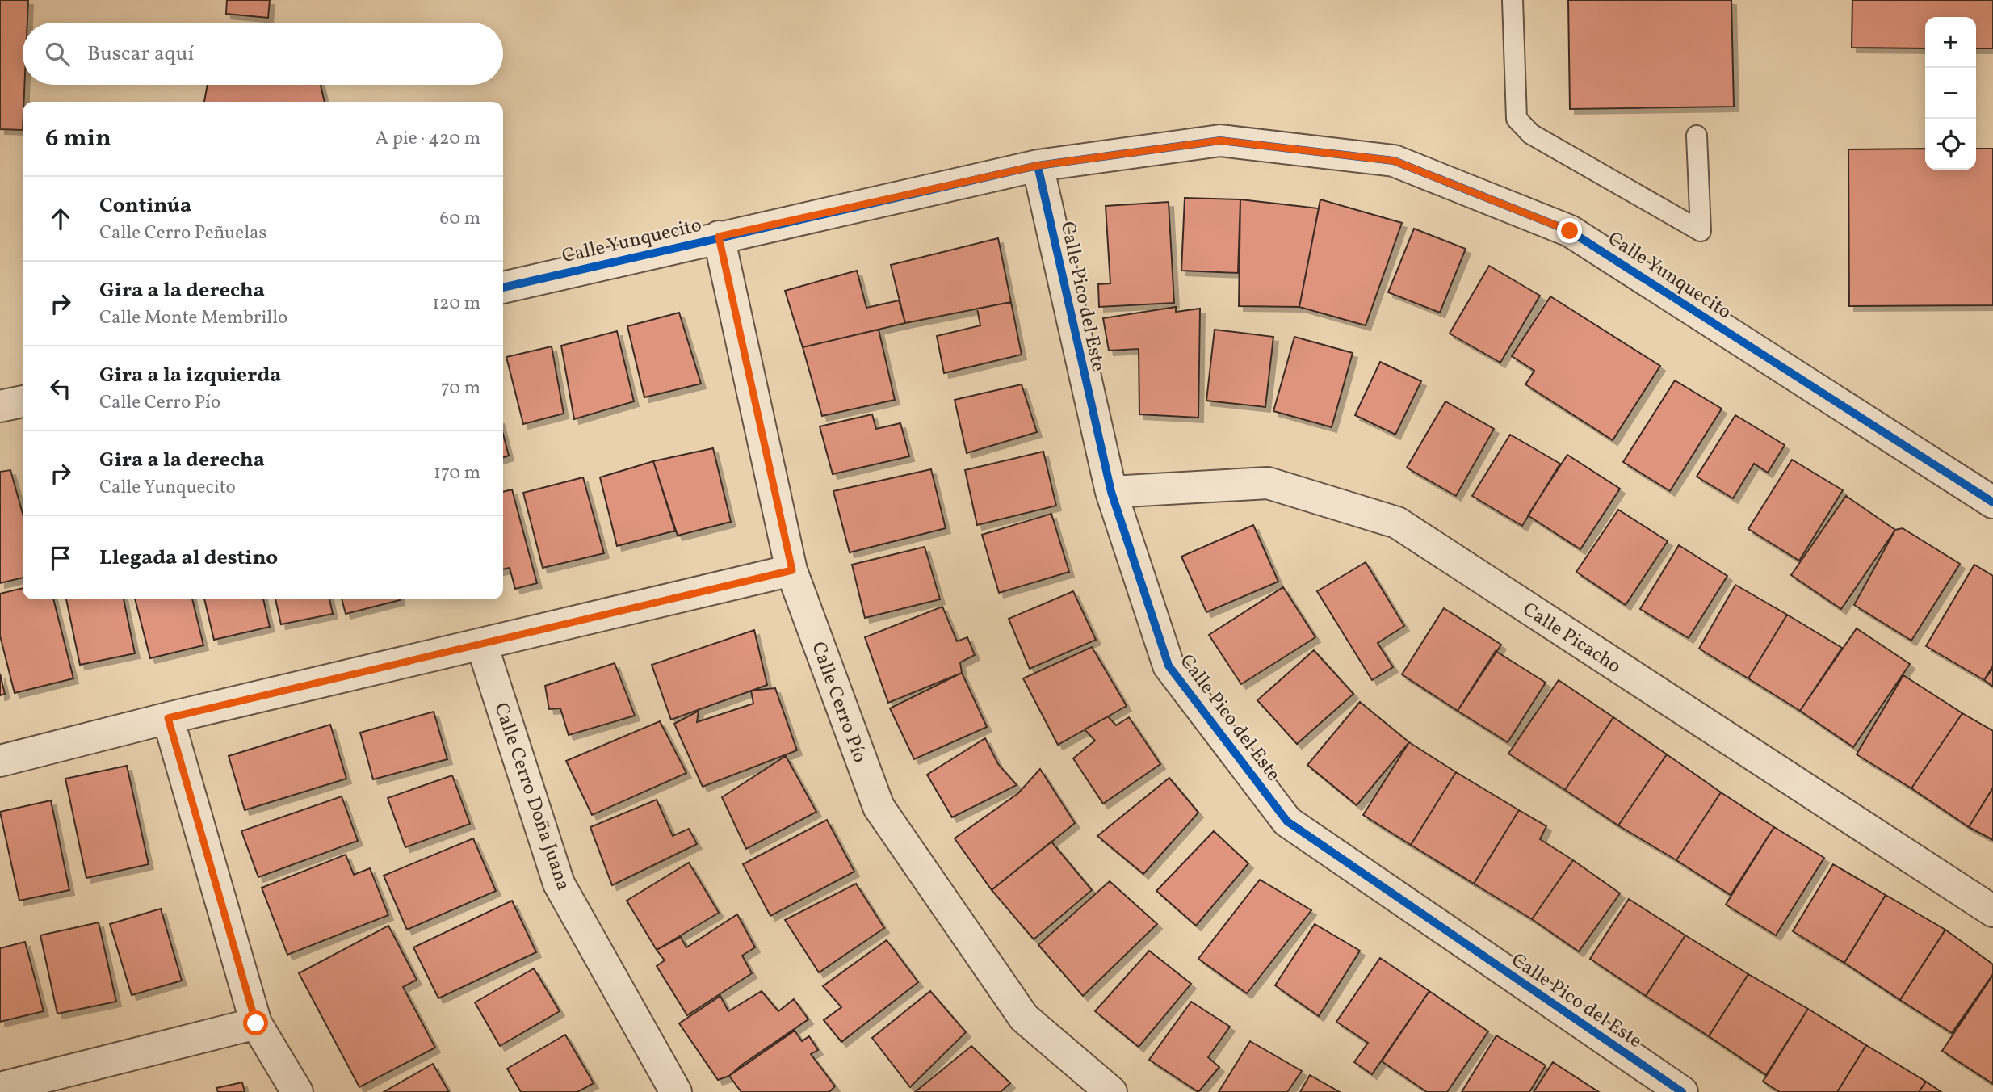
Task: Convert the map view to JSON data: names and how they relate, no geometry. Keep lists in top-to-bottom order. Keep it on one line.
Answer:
{"streets":{"street":["Calle Yunquecito","Calle Pico del Este","Calle Picacho","Calle Cerro Pío","Calle Cerro Doña Juana"]},"crossings":[["Calle Yunquecito","Calle Pico del Este"],["Calle Yunquecito","Calle Cerro Pío"],["Calle Pico del Este","Calle Picacho"]],"page":{"map_buttons":["+","−"],"search":"Buscar aquí","heading":["6 min","A pie · 420 m"],"list":[["Continúa","Calle Cerro Peñuelas","60 m"],["Gira a la derecha","Calle Monte Membrillo","120 m"],["Gira a la izquierda","Calle Cerro Pío","70 m"],["Gira a la derecha","Calle Yunquecito","170 m"],"Llegada al destino"]}}
